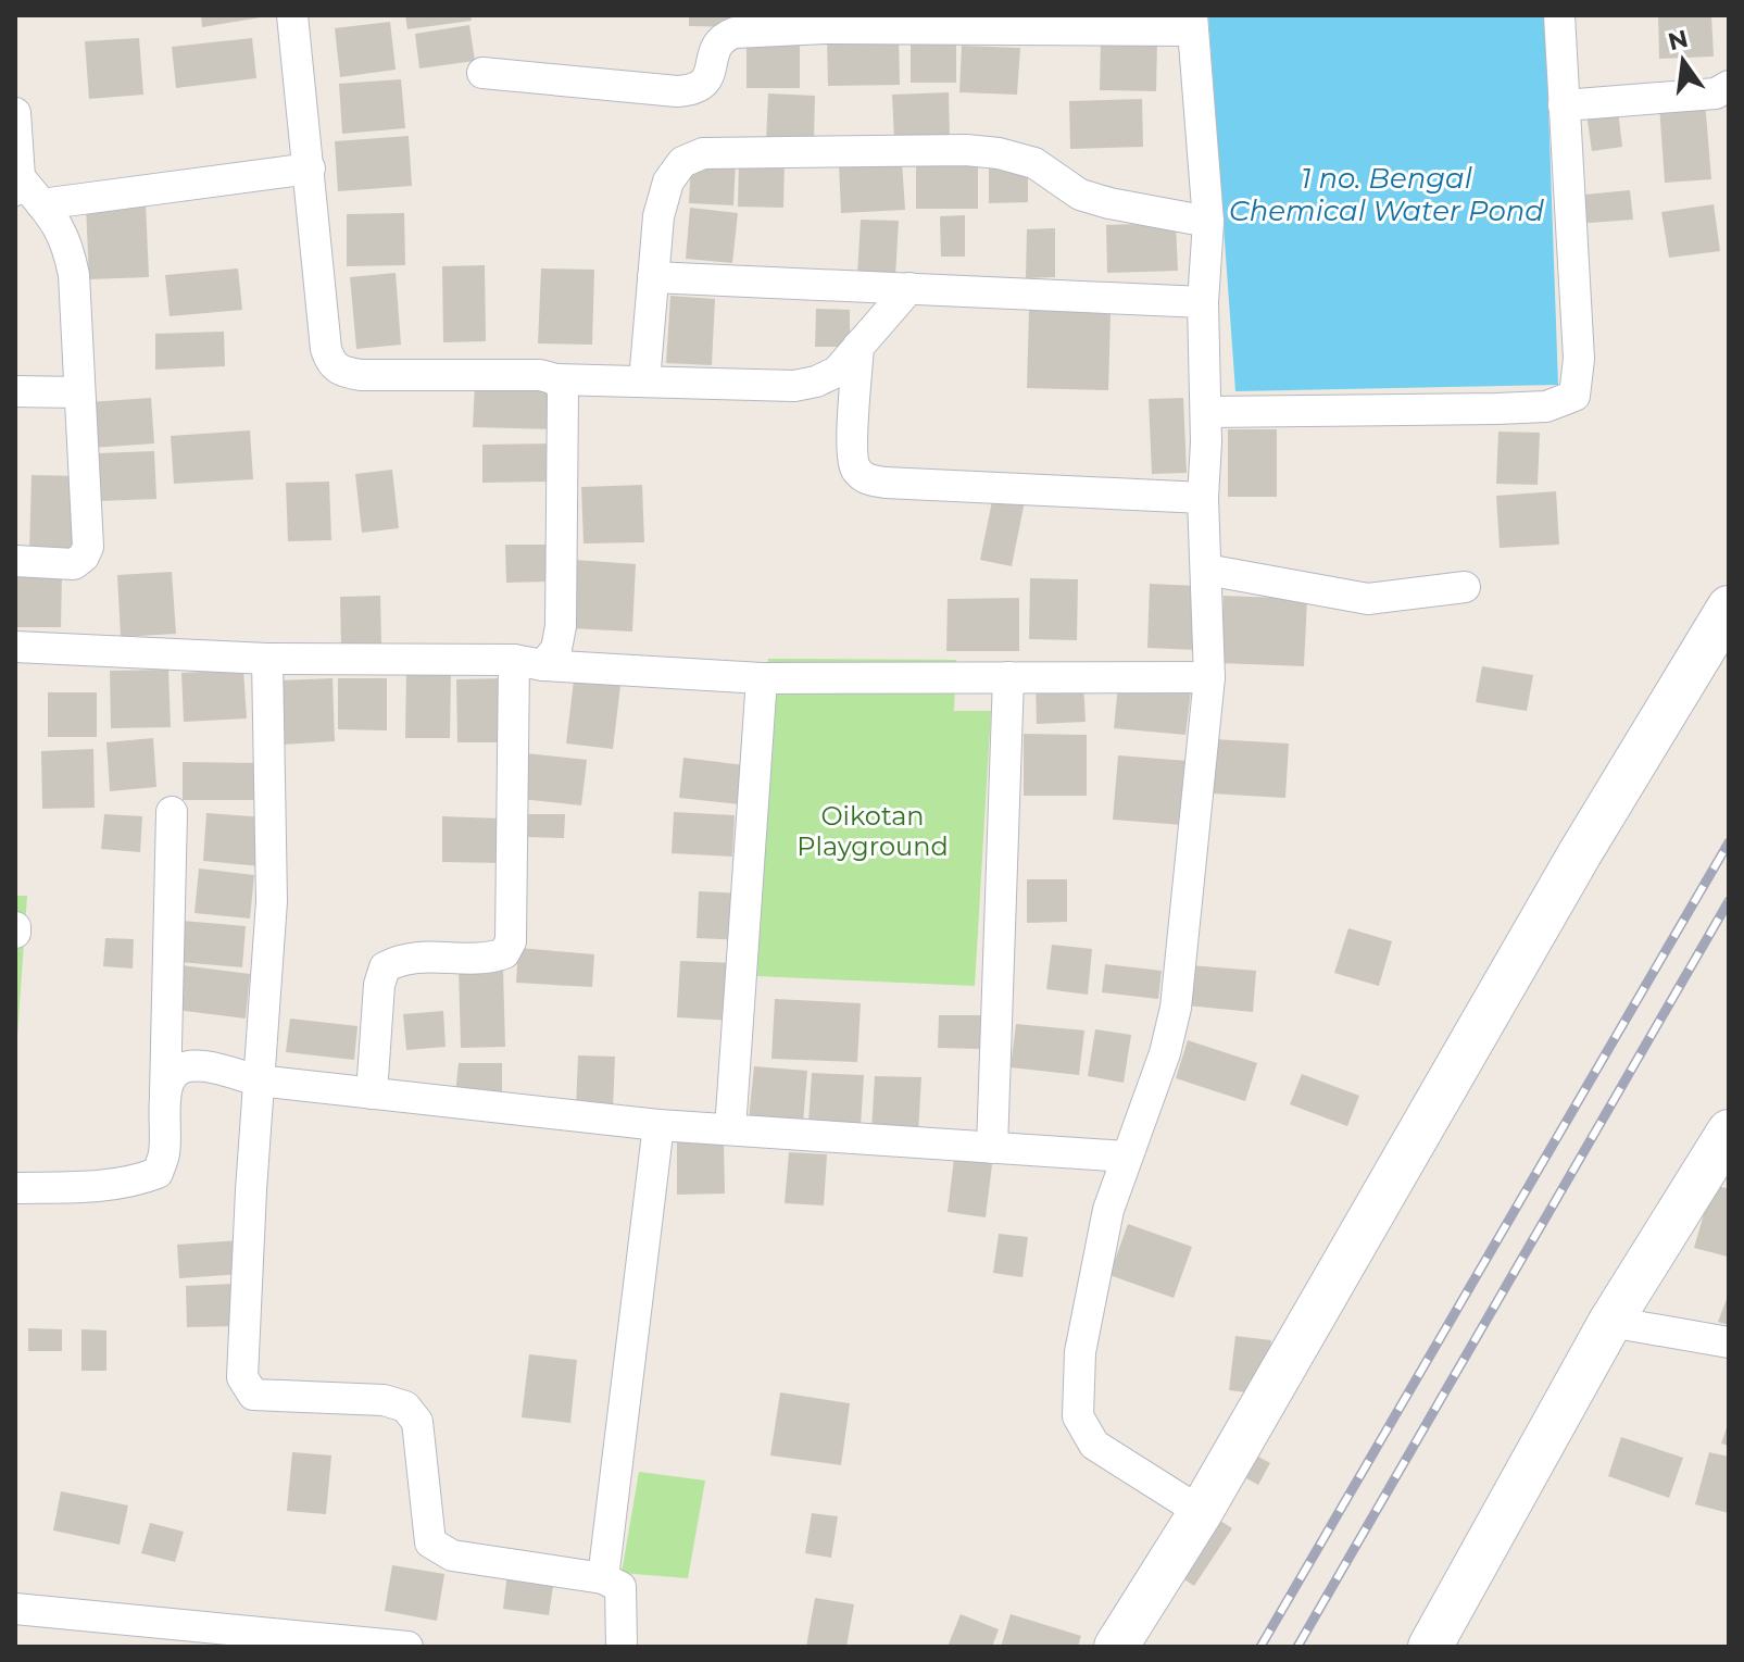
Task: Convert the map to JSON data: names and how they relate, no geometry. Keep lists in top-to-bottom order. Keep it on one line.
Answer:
{"water":["1 no. Bengal Chemical Water Pond"],"parks":["Oikotan Playground"],"north":"top"}
